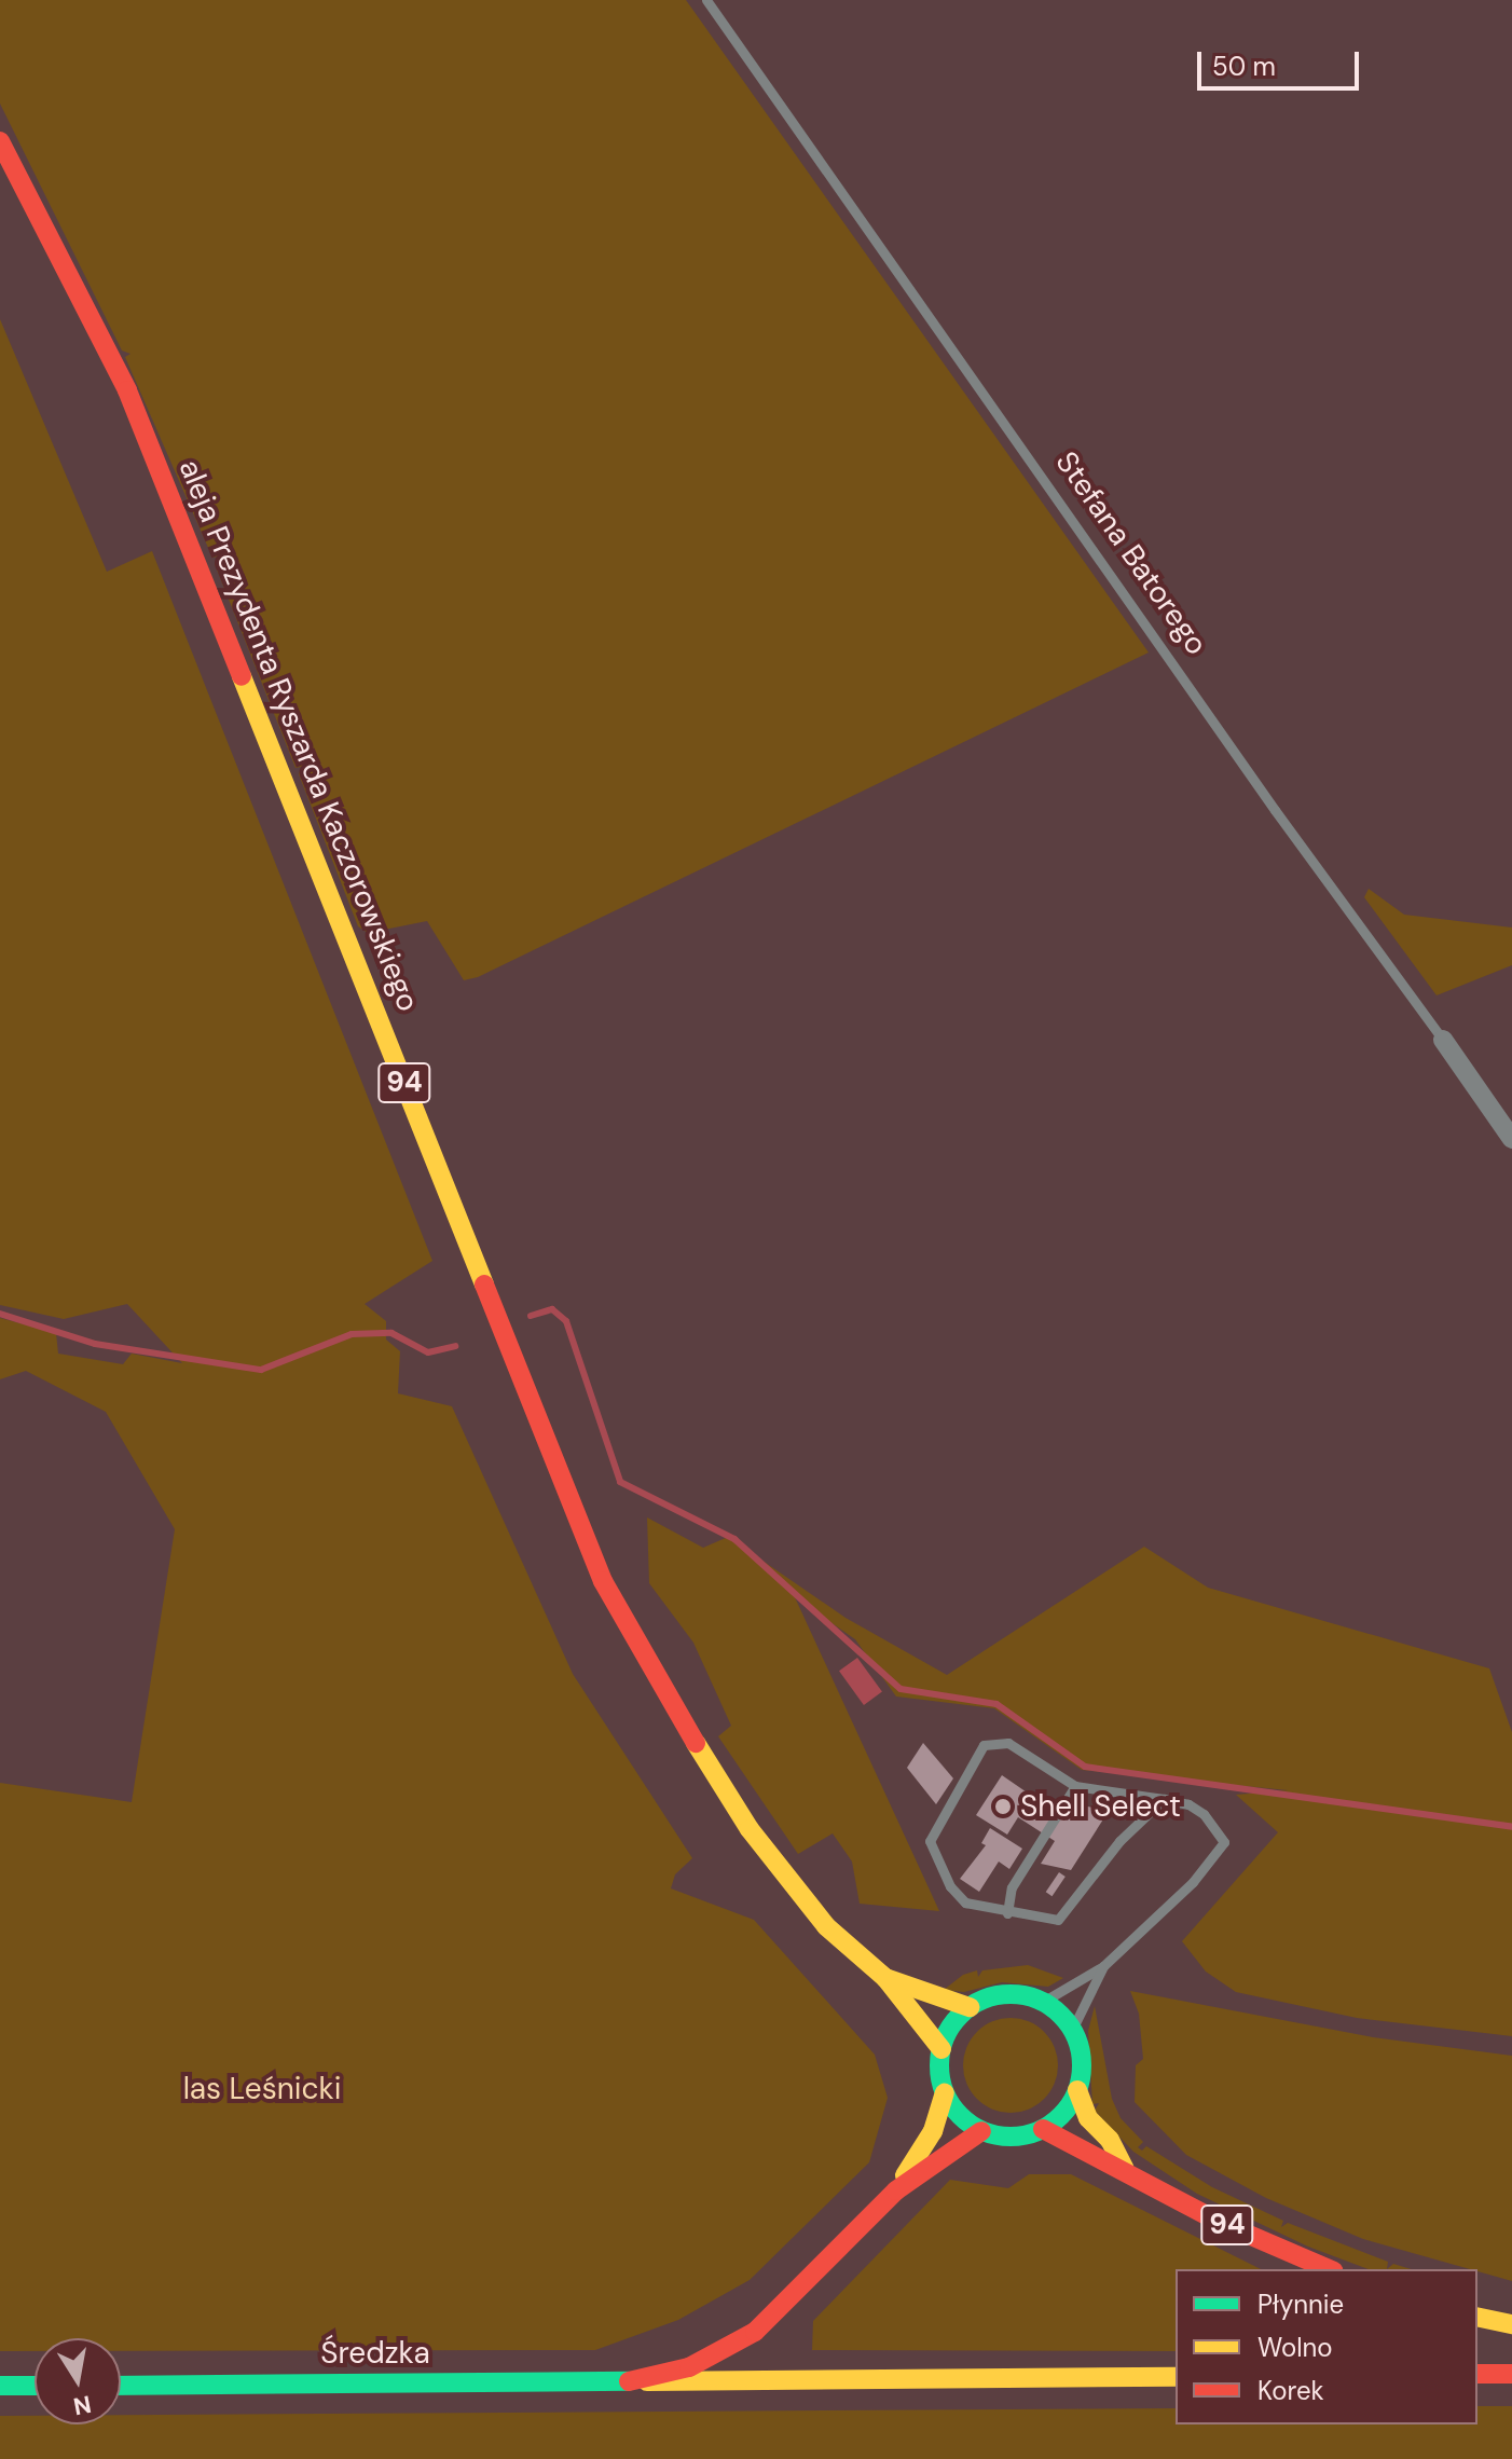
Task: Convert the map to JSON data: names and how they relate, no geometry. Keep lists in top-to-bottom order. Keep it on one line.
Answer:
{"streets":{"main road":["aleja Prezydenta Ryszarda Kaczorowskiego","94","Średzka"],"street":["Stefana Batorego"]},"crossings":[["aleja Prezydenta Ryszarda Kaczorowskiego","94"]],"parks":["las Leśnicki"],"places":["Shell Select"],"legend":["Płynnie","Wolno","Korek"],"scale_bar":"50 m","north":"bottom"}
